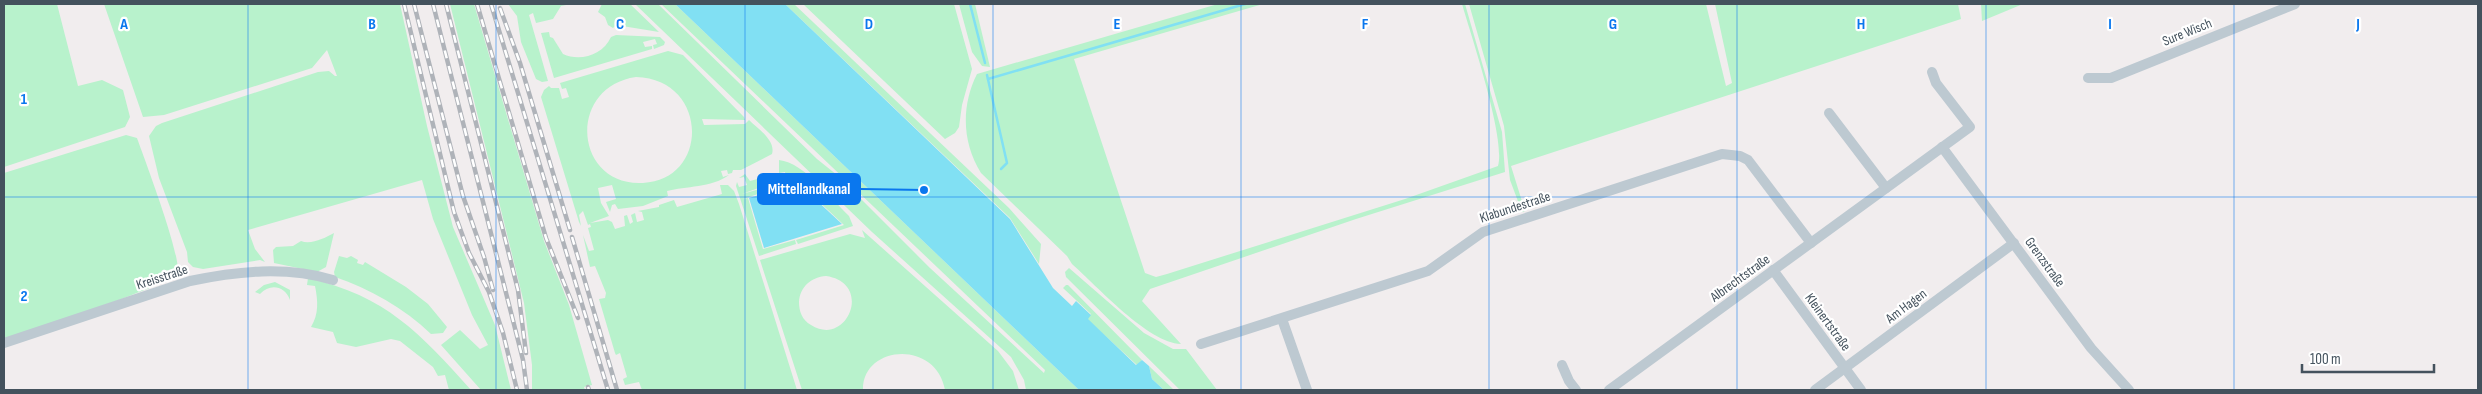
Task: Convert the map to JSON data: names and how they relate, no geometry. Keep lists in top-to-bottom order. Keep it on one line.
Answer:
{"streets":{"street":["Sure Wisch","Klabundestraße","Grenzstraße","Kreisstraße","Albrechtstraße","Am Hagen","Kleinertstraße"]},"crossings":[["Klabundestraße","Albrechtstraße"],["Grenzstraße","Albrechtstraße"],["Grenzstraße","Am Hagen"],["Albrechtstraße","Kleinertstraße"],["Am Hagen","Kleinertstraße"]],"places":["Mittellandkanal"],"scale_bar":"100 m","grid":{"columns":["A","B","C","D","E","F","G","H","I","J"],"rows":["1","2"]}}
